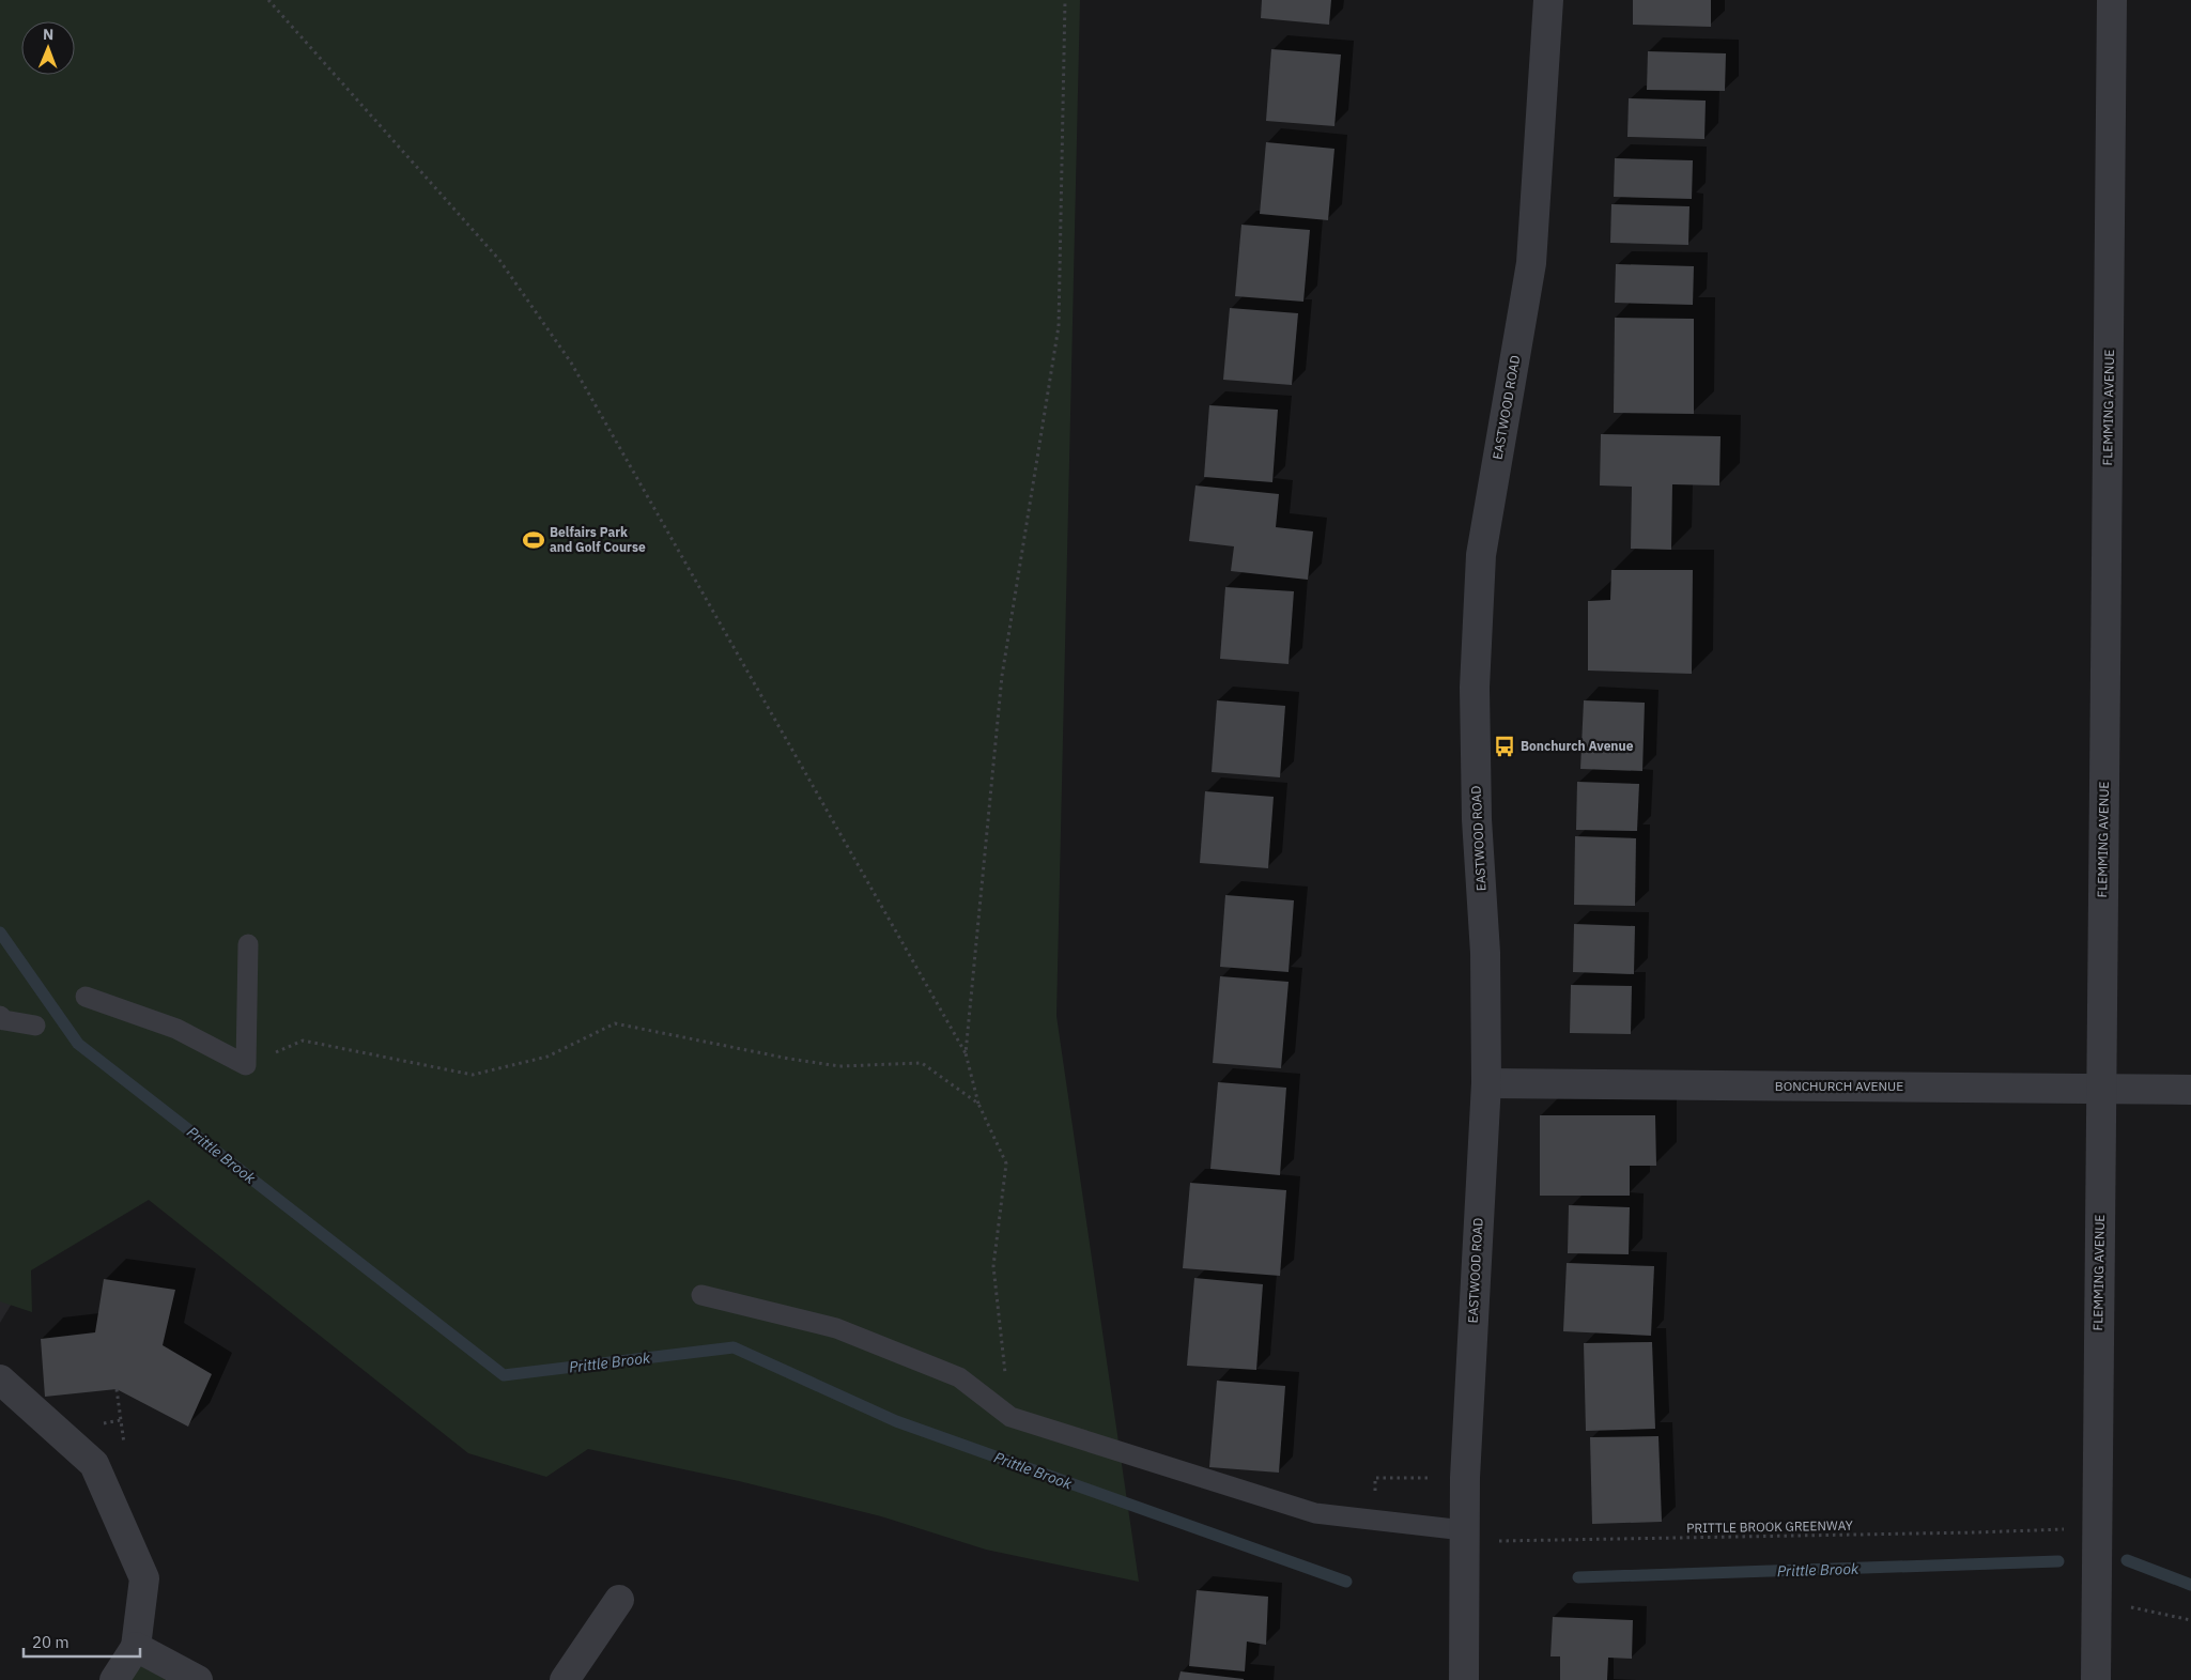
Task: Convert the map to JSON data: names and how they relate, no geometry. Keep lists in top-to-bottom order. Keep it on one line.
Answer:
{"streets":{"street":["EASTWOOD ROAD","FLEMMING AVENUE","BONCHURCH AVENUE"],"path":["PRITTLE BROOK GREENWAY"]},"crossings":[["EASTWOOD ROAD","BONCHURCH AVENUE"],["FLEMMING AVENUE","BONCHURCH AVENUE"],["FLEMMING AVENUE","PRITTLE BROOK GREENWAY"]],"water":["Prittle Brook"],"places":{"sports":["Belfairs Park and Golf Course"],"bus stop":["Bonchurch Avenue"]},"scale_bar":"20 m","north":"top"}
